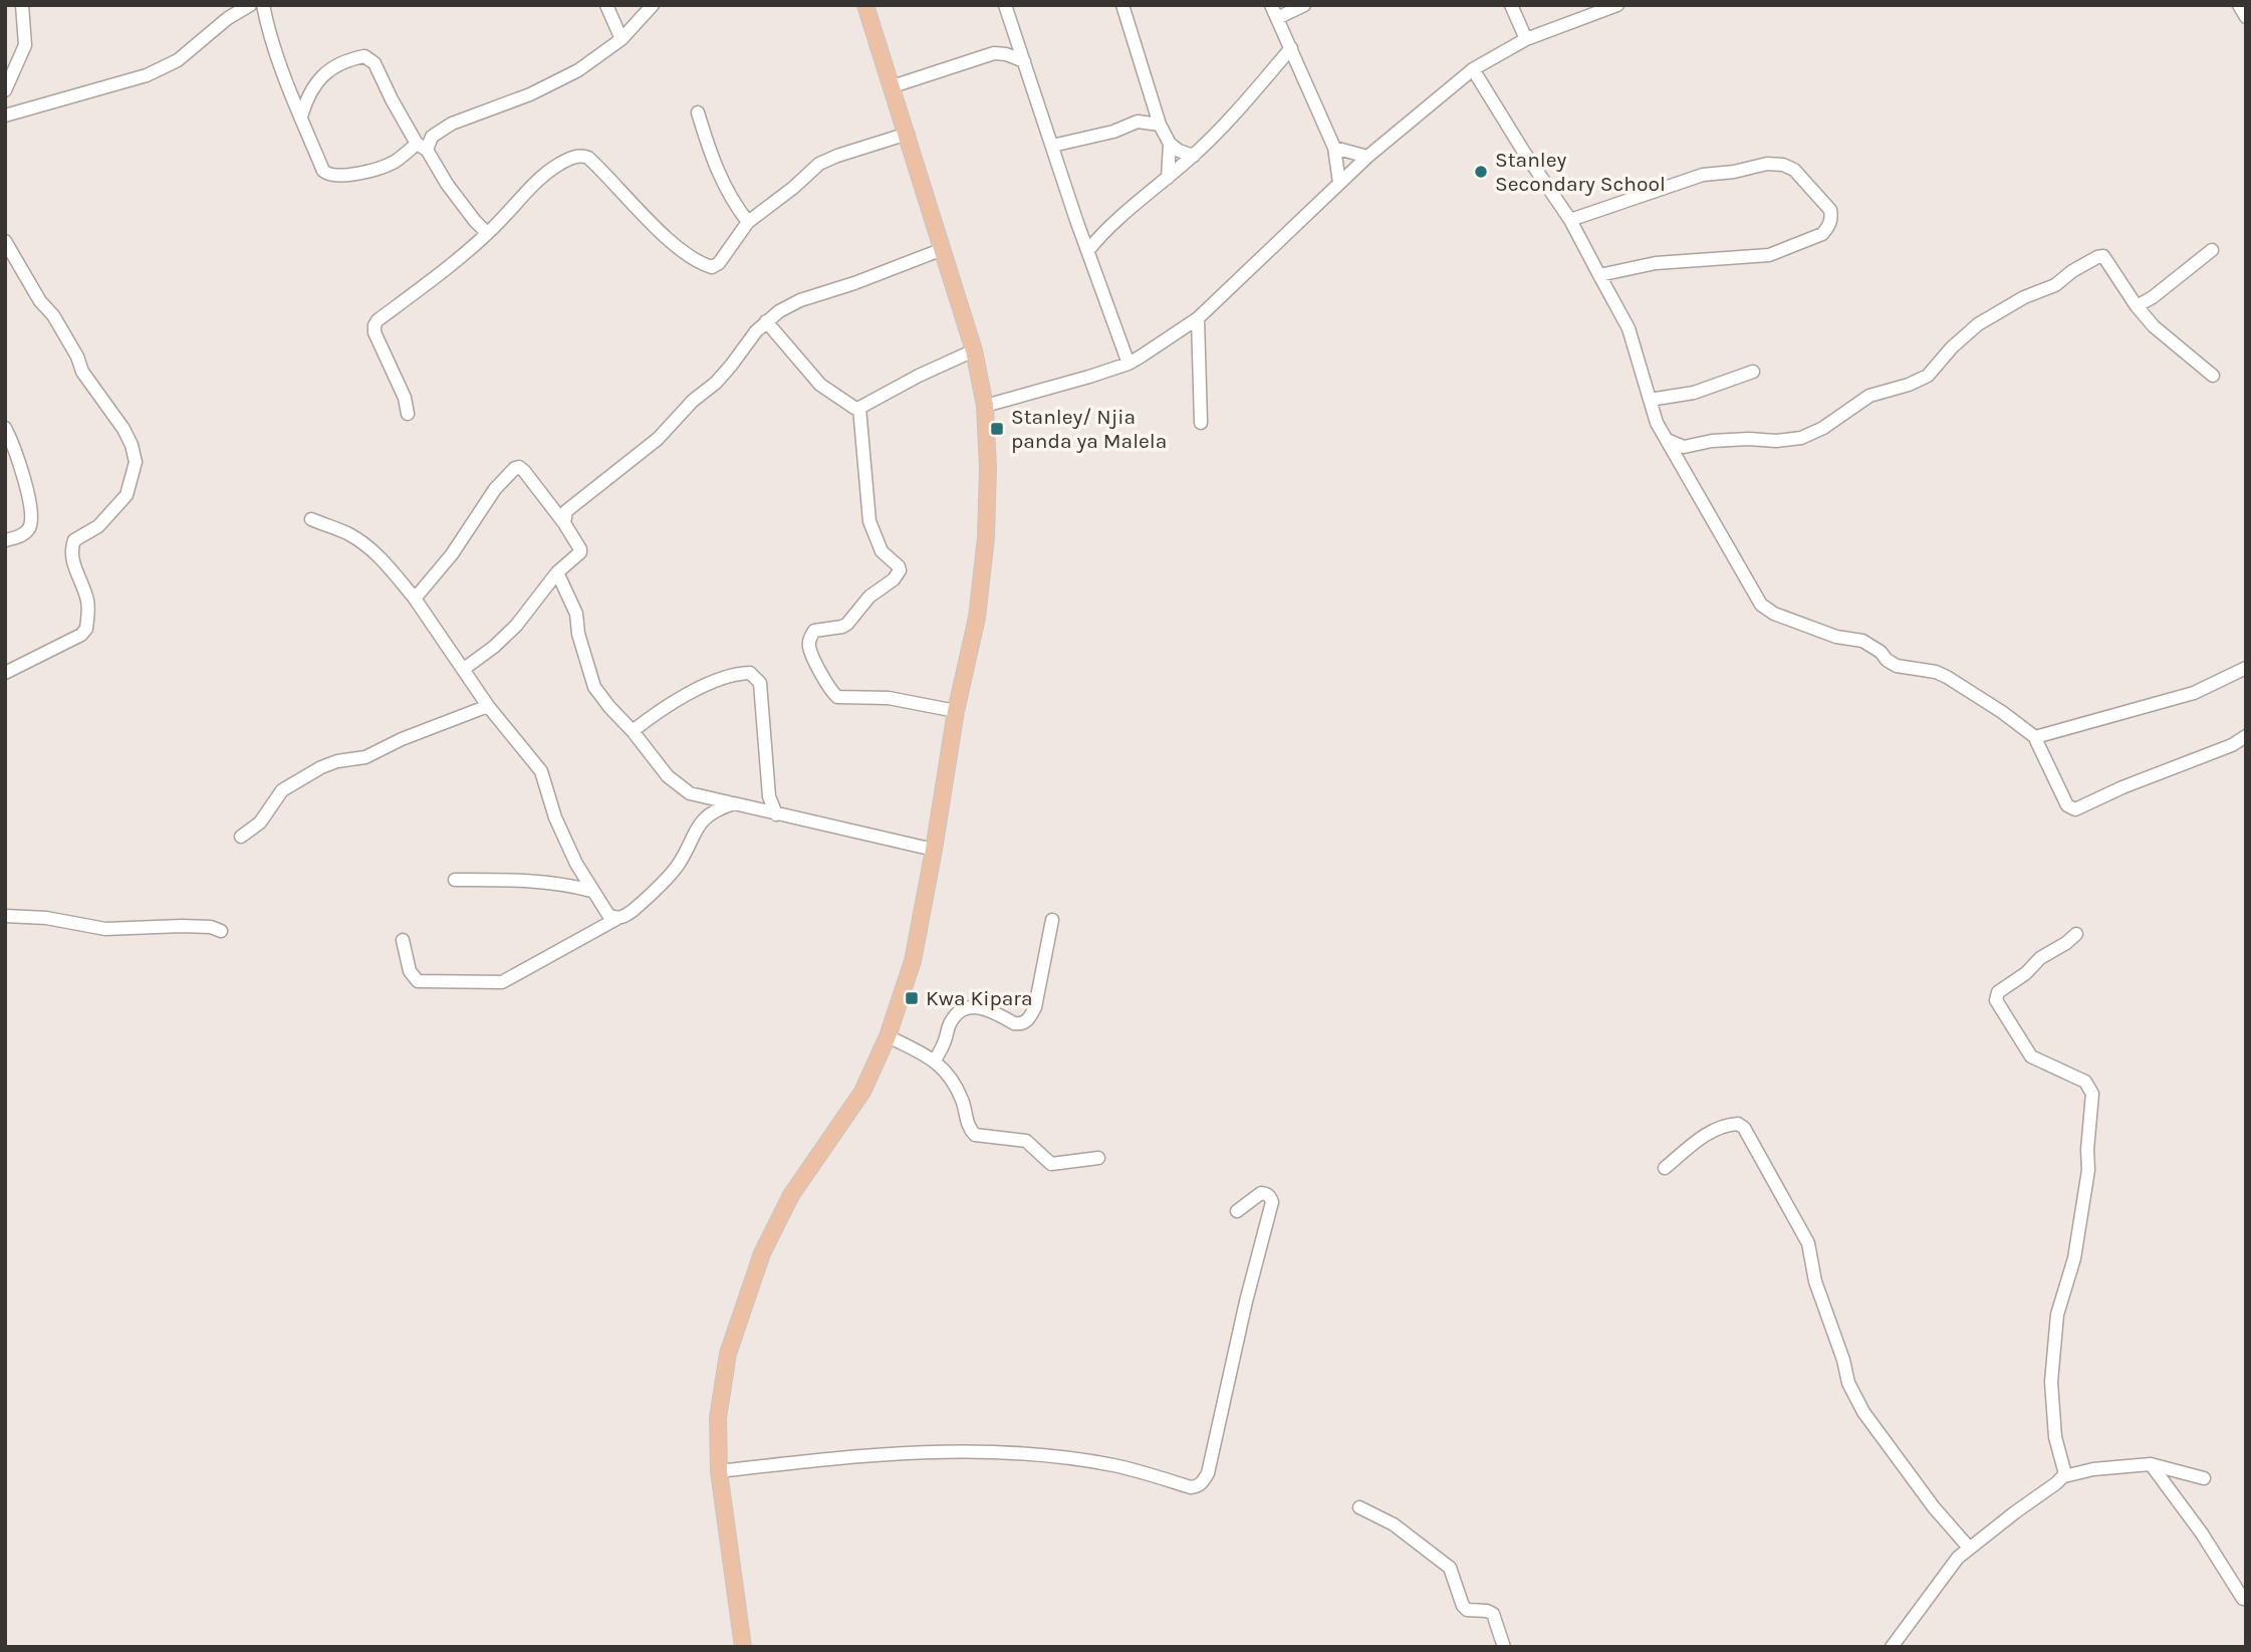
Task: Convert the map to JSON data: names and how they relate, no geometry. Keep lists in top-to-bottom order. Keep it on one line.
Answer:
{"places":{"other":["Stanley Secondary School"],"transit":["Stanley/ Njia panda ya Malela","Kwa Kipara"]}}
